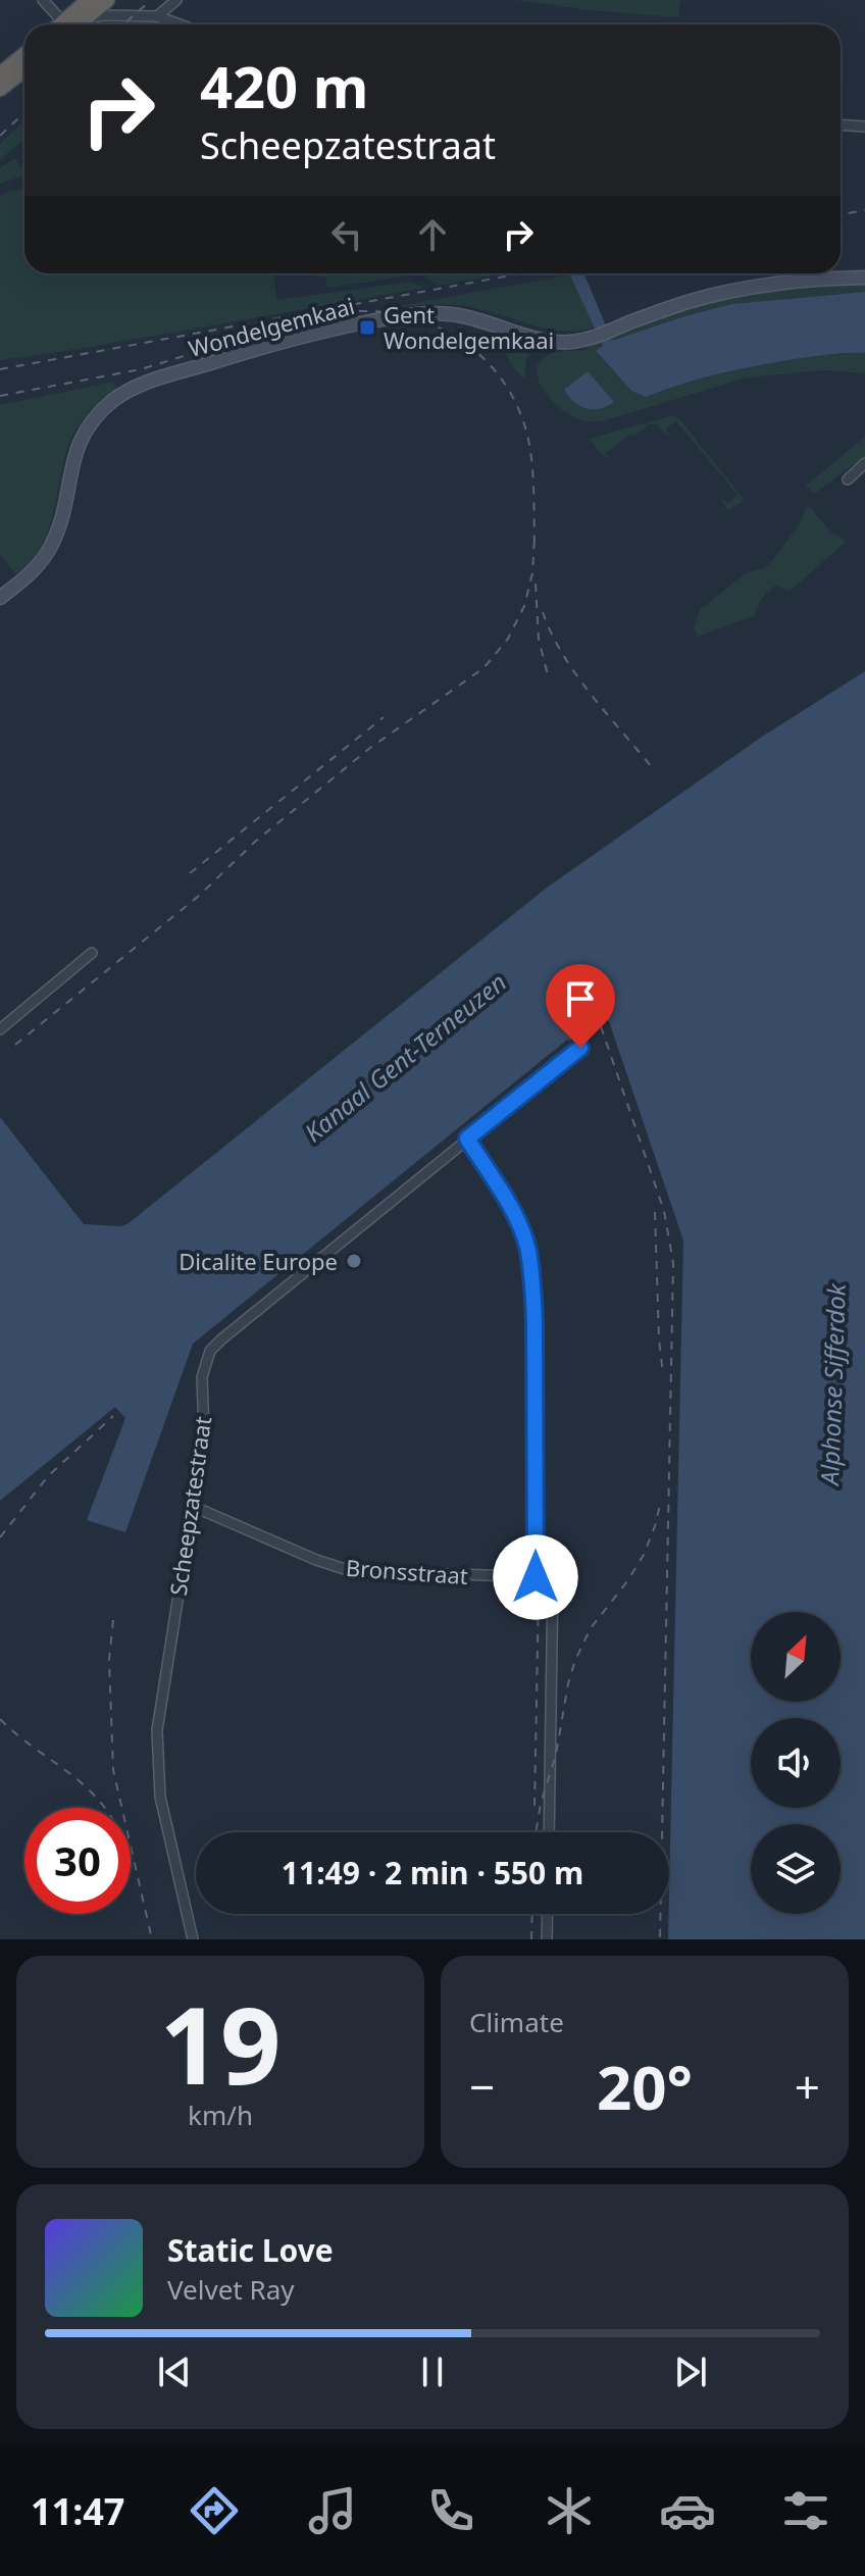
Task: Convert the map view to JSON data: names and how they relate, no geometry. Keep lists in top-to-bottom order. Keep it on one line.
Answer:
{"streets":{"main road":["Wondelgemkaai"],"street":["Scheepzatestraat","Bronsstraat"]},"crossings":[["Scheepzatestraat","Bronsstraat"]],"water":["Kanaal Gent-Terneuzen","Alphonse Sifferdok"],"places":{"transit":["Gent Wondelgemkaai"],"other":["Dicalite Europe"]},"north":"top right","page":{"turn":["420 m","Scheepzatestraat"],"limit":"30","trip":"11:49 · 2 min · 550 m","tile":[["19","km/h"],"Climate"],"heat":["−","20°","+"],"song":["Static Love","Velvet Ray"],"tabs":"11:47"}}
